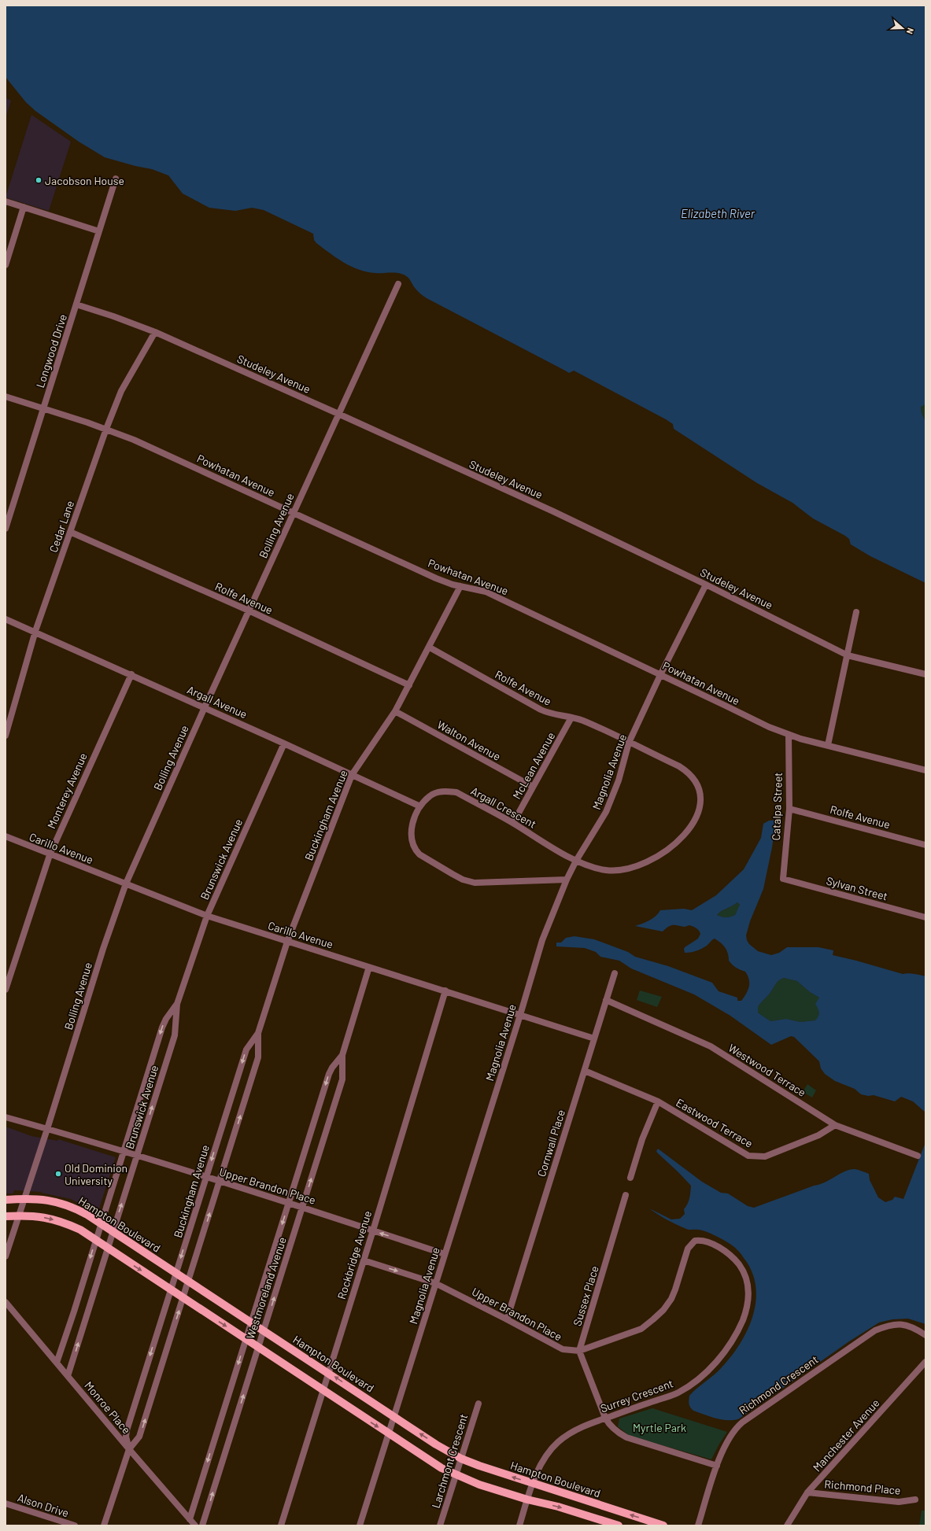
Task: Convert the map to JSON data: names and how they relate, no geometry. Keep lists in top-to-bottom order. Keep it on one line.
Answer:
{"streets":{"main road":["Hampton Boulevard"],"street":["Longwood Drive","Studeley Avenue","Powhatan Avenue","Bolling Avenue","Cedar Lane","Rolfe Avenue","Argall Avenue","Walton Avenue","McLean Avenue","Magnolia Avenue","Monterey Avenue","Catalpa Street","Argall Crescent","Buckingham Avenue","Carillo Avenue","Brunswick Avenue","Sylvan Street","Westwood Terrace","Eastwood Terrace","Cornwall Place","Upper Brandon Place","Rockbridge Avenue","Westmoreland Avenue","Sussex Place","Richmond Crescent","Surrey Crescent","Monroe Place","Manchester Avenue","Larchmont Crescent","Richmond Place","Alson Drive"]},"crossings":[["Longwood Drive","Studeley Avenue"],["Longwood Drive","Powhatan Avenue"],["Studeley Avenue","Bolling Avenue"],["Studeley Avenue","Cedar Lane"],["Studeley Avenue","Magnolia Avenue"],["Powhatan Avenue","Bolling Avenue"],["Powhatan Avenue","Cedar Lane"],["Powhatan Avenue","Magnolia Avenue"],["Powhatan Avenue","Catalpa Street"],["Powhatan Avenue","Buckingham Avenue"],["Bolling Avenue","Rolfe Avenue"],["Bolling Avenue","Argall Avenue"],["Bolling Avenue","Carillo Avenue"],["Bolling Avenue","Upper Brandon Place"],["Bolling Avenue","Hampton Boulevard"],["Cedar Lane","Rolfe Avenue"],["Cedar Lane","Argall Avenue"],["Rolfe Avenue","McLean Avenue"],["Rolfe Avenue","Magnolia Avenue"],["Rolfe Avenue","Catalpa Street"],["Rolfe Avenue","Argall Crescent"],["Rolfe Avenue","Buckingham Avenue"],["Argall Avenue","Monterey Avenue"],["Argall Avenue","Argall Crescent"],["Argall Avenue","Buckingham Avenue"],["Argall Avenue","Brunswick Avenue"],["Walton Avenue","McLean Avenue"],["Walton Avenue","Buckingham Avenue"],["McLean Avenue","Argall Crescent"],["Magnolia Avenue","Argall Crescent"],["Magnolia Avenue","Carillo Avenue"],["Magnolia Avenue","Upper Brandon Place"],["Magnolia Avenue","Hampton Boulevard"],["Monterey Avenue","Carillo Avenue"],["Catalpa Street","Sylvan Street"],["Buckingham Avenue","Carillo Avenue"],["Buckingham Avenue","Upper Brandon Place"],["Buckingham Avenue","Hampton Boulevard"],["Buckingham Avenue","Monroe Place"],["Carillo Avenue","Brunswick Avenue"],["Carillo Avenue","Cornwall Place"],["Carillo Avenue","Rockbridge Avenue"],["Carillo Avenue","Westmoreland Avenue"],["Brunswick Avenue","Upper Brandon Place"],["Brunswick Avenue","Hampton Boulevard"],["Brunswick Avenue","Monroe Place"],["Westwood Terrace","Eastwood Terrace"],["Westwood Terrace","Cornwall Place"],["Eastwood Terrace","Cornwall Place"],["Cornwall Place","Upper Brandon Place"],["Upper Brandon Place","Rockbridge Avenue"],["Upper Brandon Place","Westmoreland Avenue"],["Upper Brandon Place","Sussex Place"],["Upper Brandon Place","Surrey Crescent"],["Hampton Boulevard","Rockbridge Avenue"],["Hampton Boulevard","Westmoreland Avenue"],["Hampton Boulevard","Surrey Crescent"],["Hampton Boulevard","Larchmont Crescent"],["Westmoreland Avenue","Monroe Place"],["Manchester Avenue","Richmond Place"]],"water":["Elizabeth River"],"parks":["Myrtle Park"],"places":["Jacobson House","Old Dominion University"],"north":"right"}
